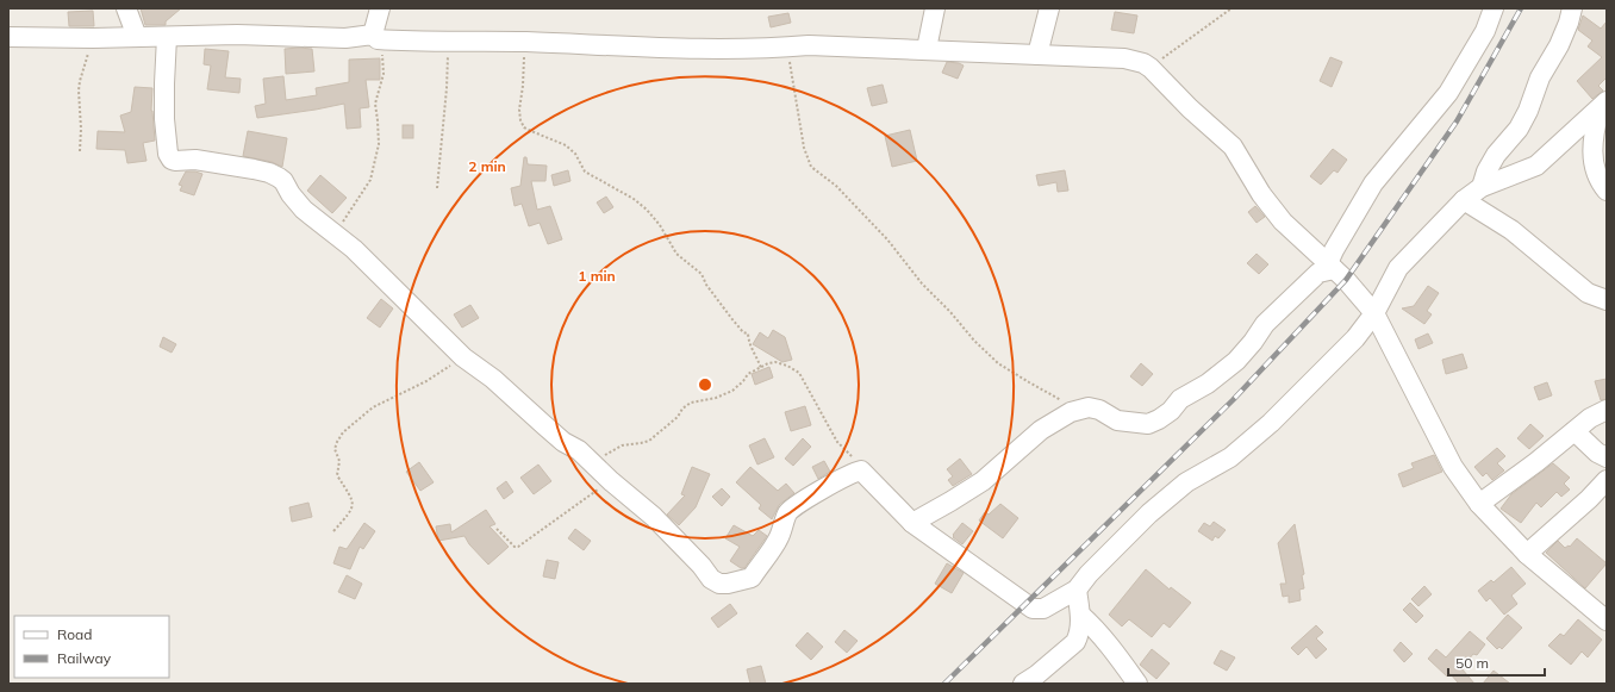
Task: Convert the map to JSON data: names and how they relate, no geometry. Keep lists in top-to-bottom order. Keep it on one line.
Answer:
{"legend":["Road","Railway"],"scale_bar":"50 m","rings":["2 min","1 min"]}
